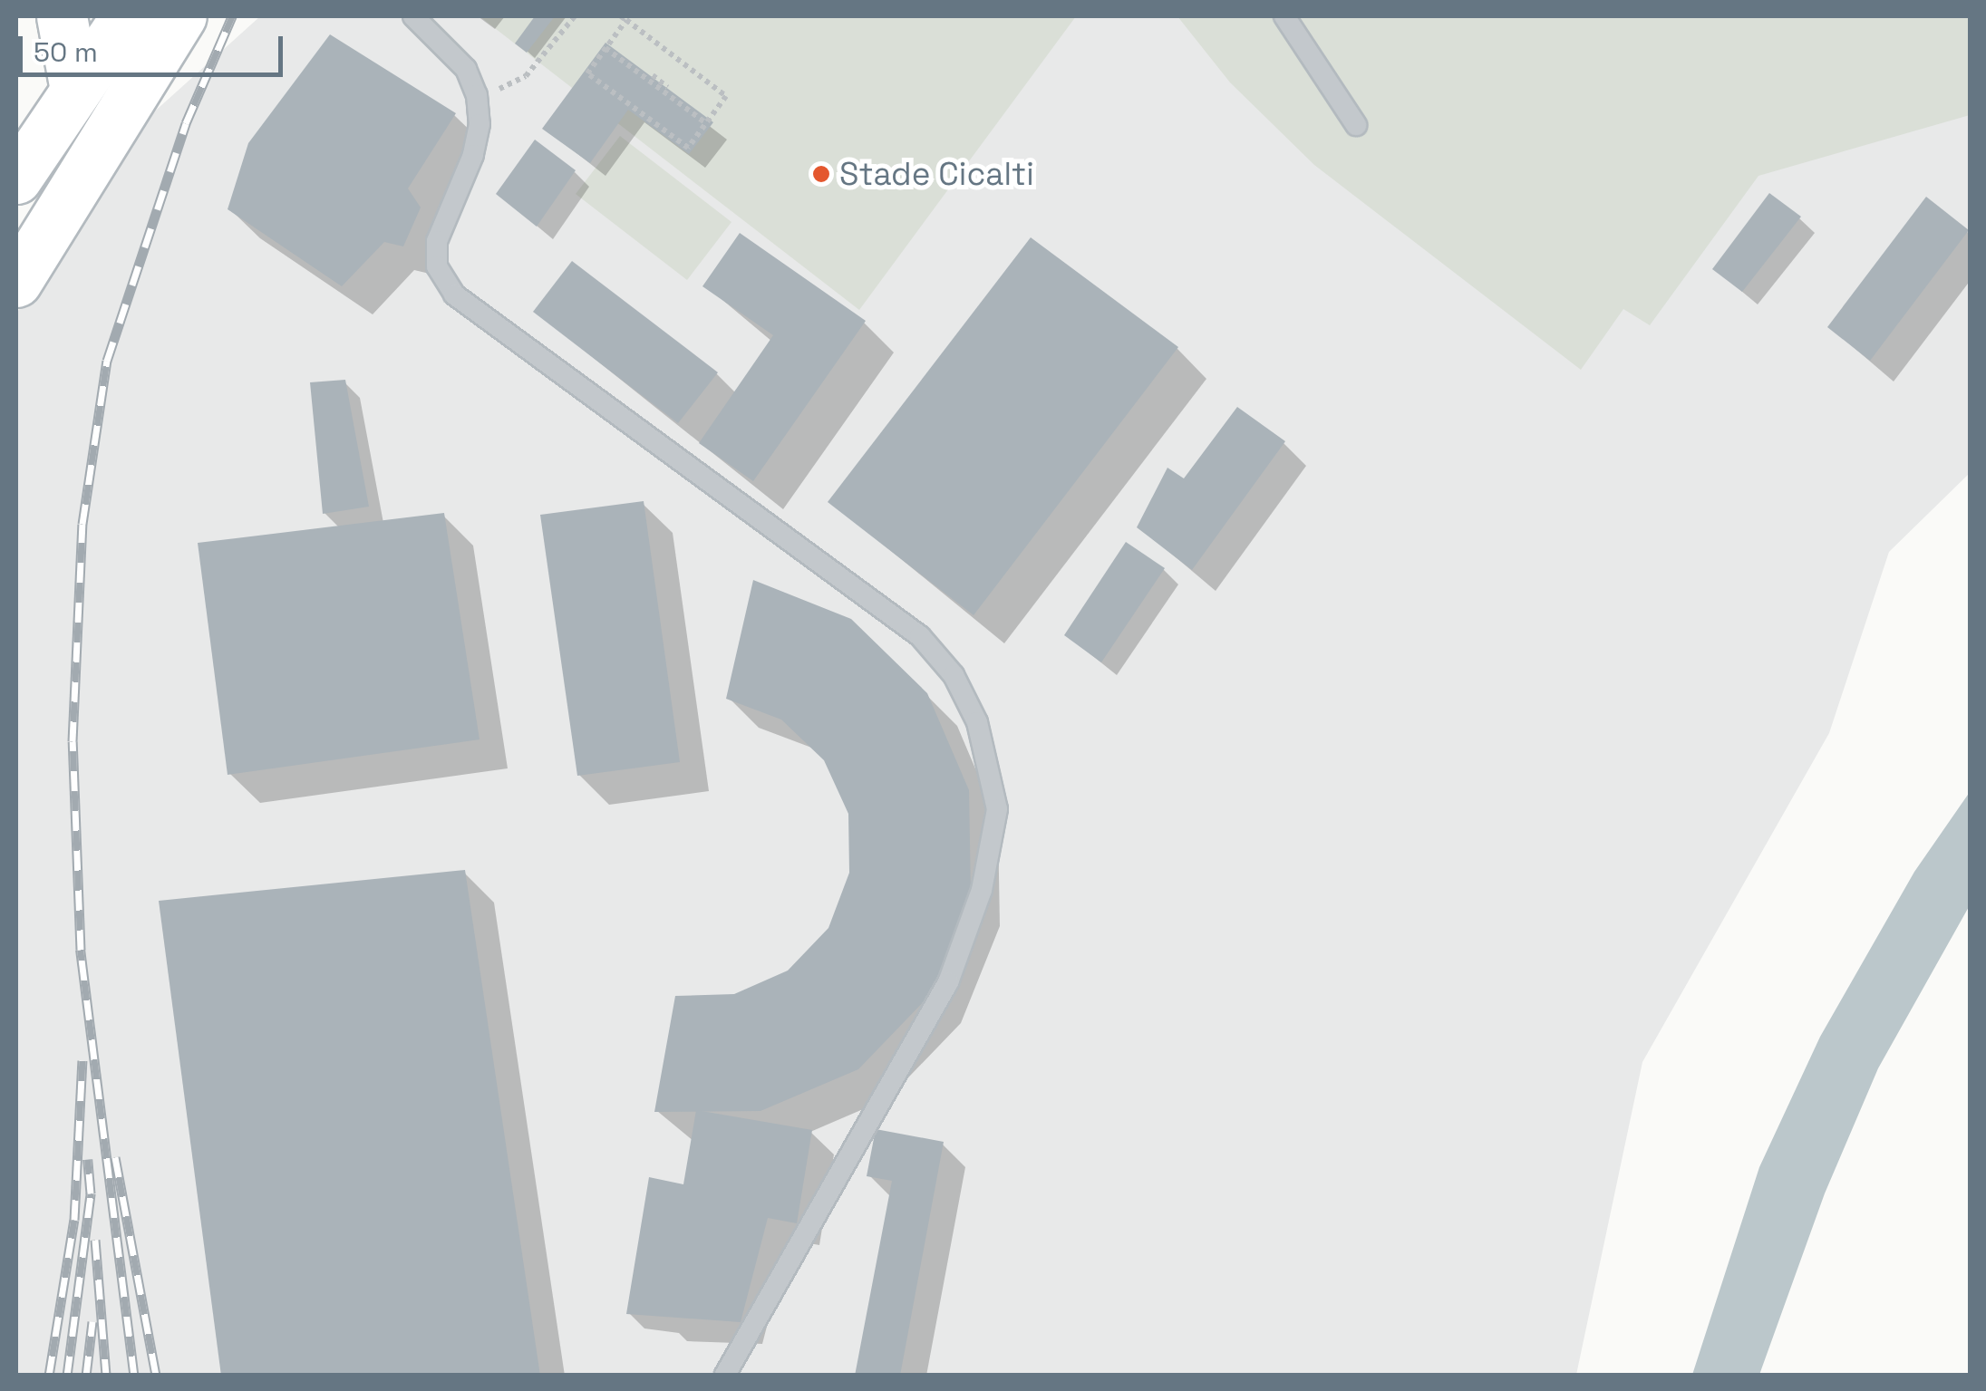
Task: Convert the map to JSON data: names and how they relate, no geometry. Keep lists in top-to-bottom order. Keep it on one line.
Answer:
{"places":["Stade Cicalti"],"scale_bar":"50 m"}
